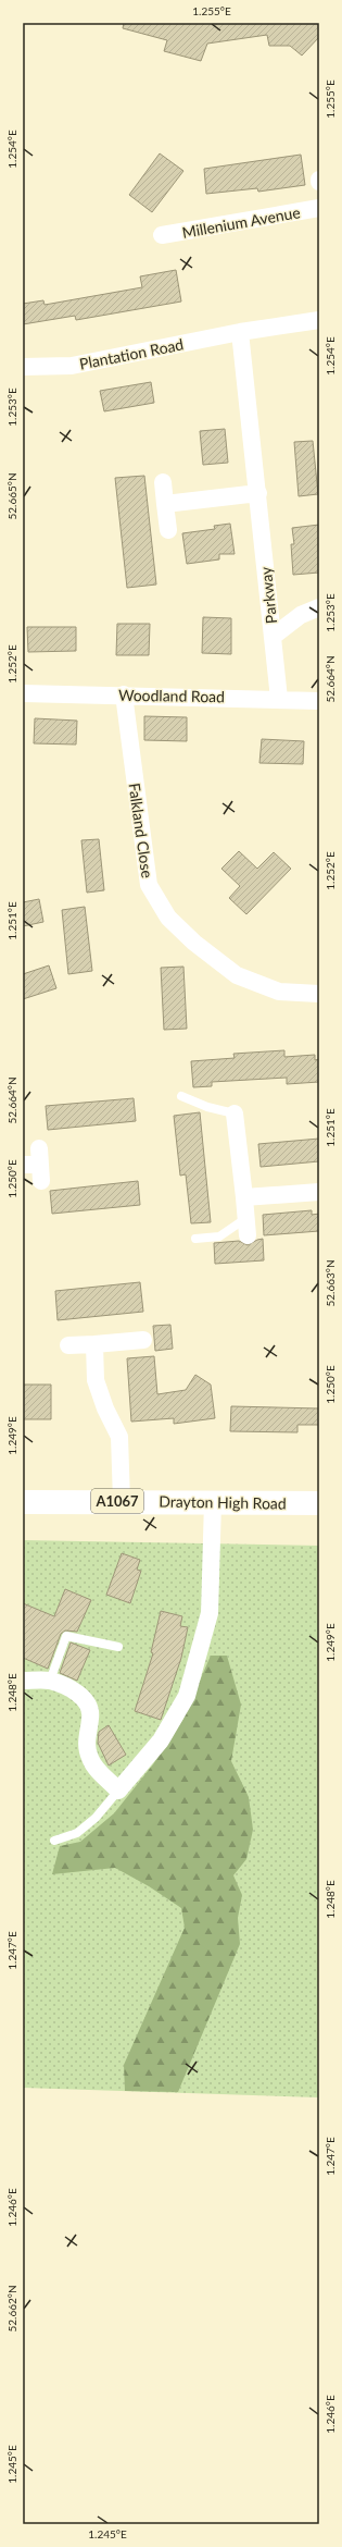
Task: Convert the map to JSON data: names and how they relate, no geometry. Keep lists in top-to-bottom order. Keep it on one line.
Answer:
{"streets":{"main road":["A1067","Drayton High Road"],"street":["Millenium Avenue","Plantation Road","Parkway","Woodland Road","Falkland Close"]},"crossings":[["Plantation Road","Parkway"],["Parkway","Woodland Road"],["Woodland Road","Falkland Close"]],"coordinates":["1.255°E","1.254°E","1.253°E","52.665°N","1.252°E","52.664°N","1.251°E","1.250°E","52.663°N","1.249°E","1.248°E","1.247°E","1.246°E","52.662°N","1.245°E"]}
